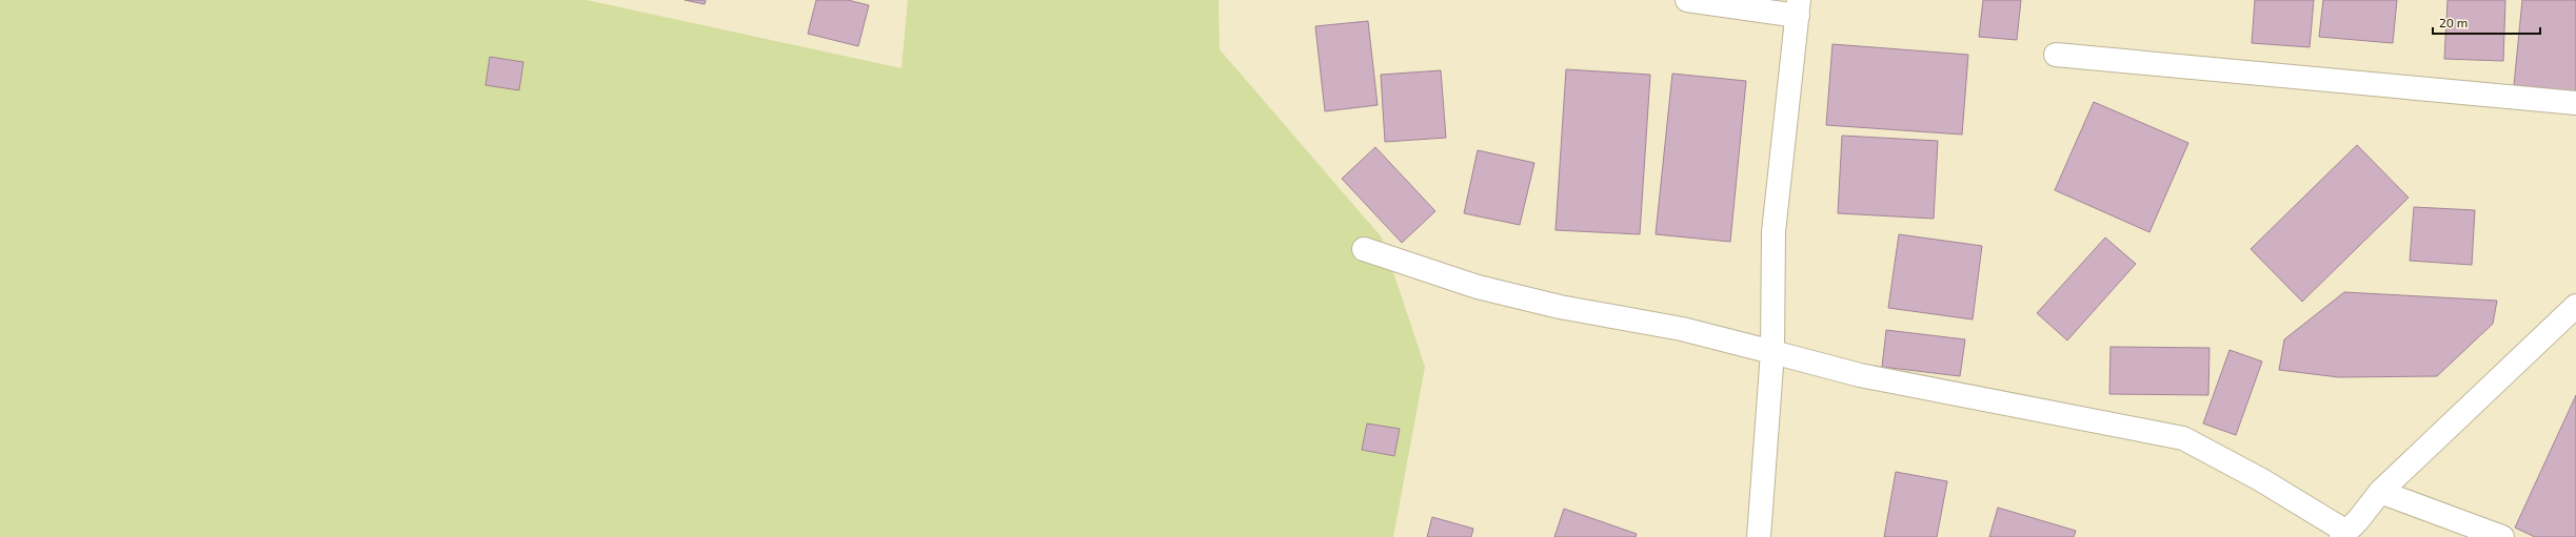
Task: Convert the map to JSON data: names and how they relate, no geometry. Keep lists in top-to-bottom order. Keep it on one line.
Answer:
{"scale_bar":"20 m"}
